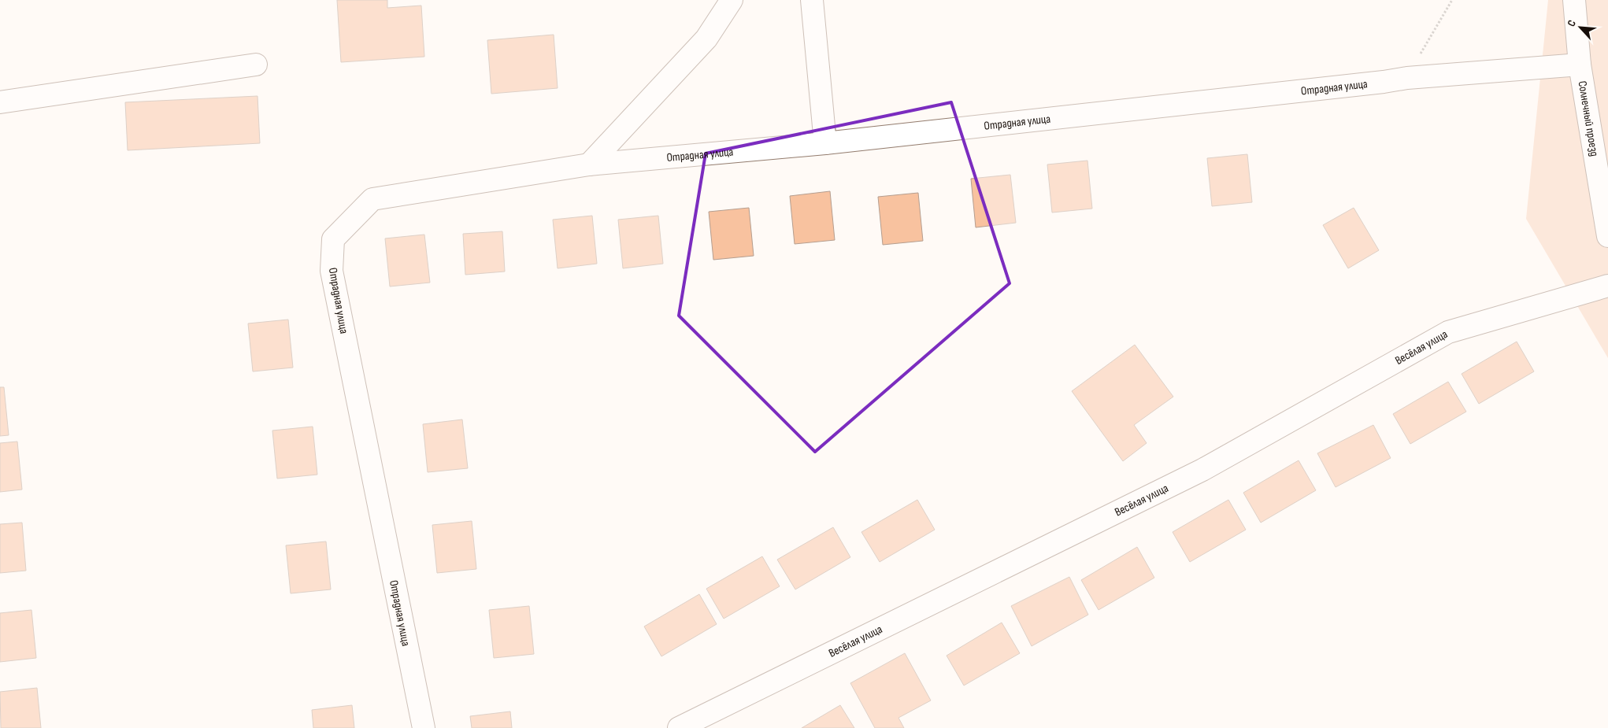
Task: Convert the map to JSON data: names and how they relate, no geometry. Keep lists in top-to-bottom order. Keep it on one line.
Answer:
{"streets":{"street":["Отрадная улица","Солнечный проезд","Весёлая улица"]},"crossings":[["Отрадная улица","Солнечный проезд"]],"north":"top left"}
